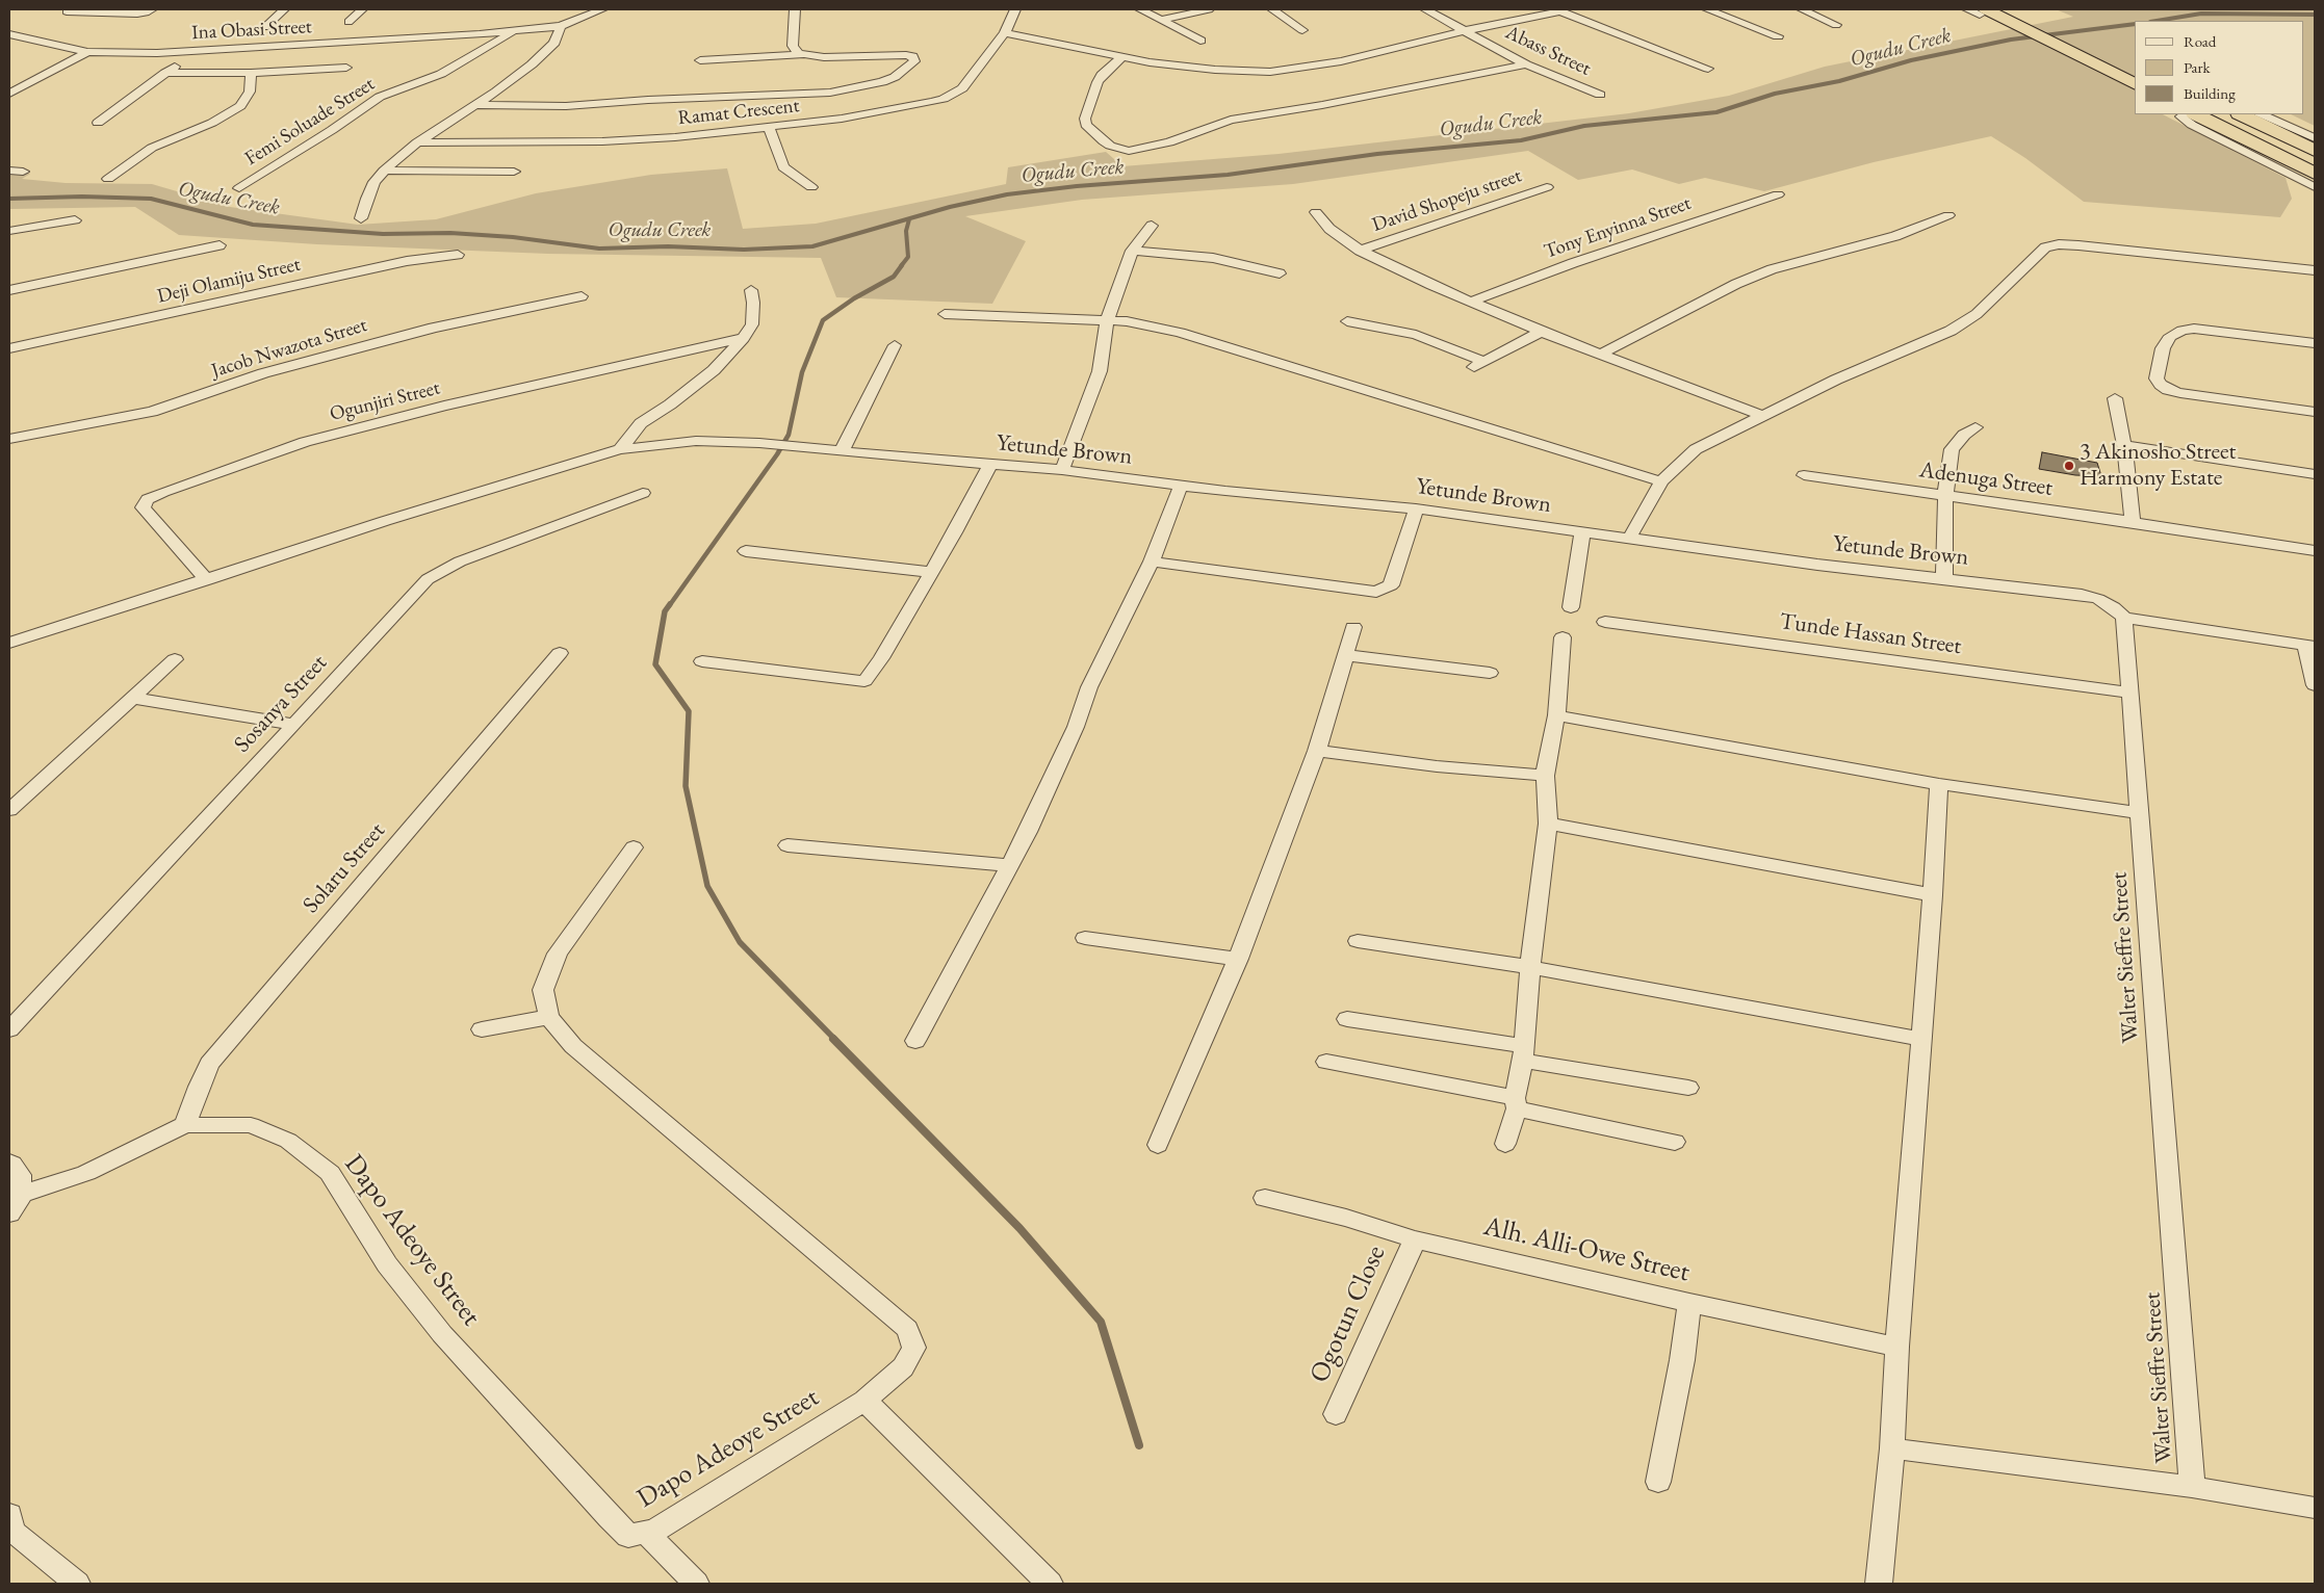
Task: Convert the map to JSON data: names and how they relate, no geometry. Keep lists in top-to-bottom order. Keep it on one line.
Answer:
{"streets":{"street":["Ina Obasi Street","Abass Street","Ramat Crescent","Femi Soluade Street","David Shopeju street","Tony Enyinna Street","Deji Olamiju Street","Jacob Nwazota Street","Ogunjiri Street","Yetunde Brown","Adenuga Street","Tunde Hassan Street","Sosanya Street","Solaru Street","Walter Sieffre Street","Dapo Adeoye Street","Alh. Alli-Owe Street","Ogotun Close"]},"crossings":[["Ina Obasi Street","Femi Soluade Street"],["Ogunjiri Street","Yetunde Brown"],["Yetunde Brown","Walter Sieffre Street"],["Tunde Hassan Street","Walter Sieffre Street"],["Solaru Street","Dapo Adeoye Street"],["Alh. Alli-Owe Street","Ogotun Close"]],"water":["Ogudu Creek"],"places":["3 Akinosho Street Harmony Estate"],"legend":["Road","Park","Building"]}
